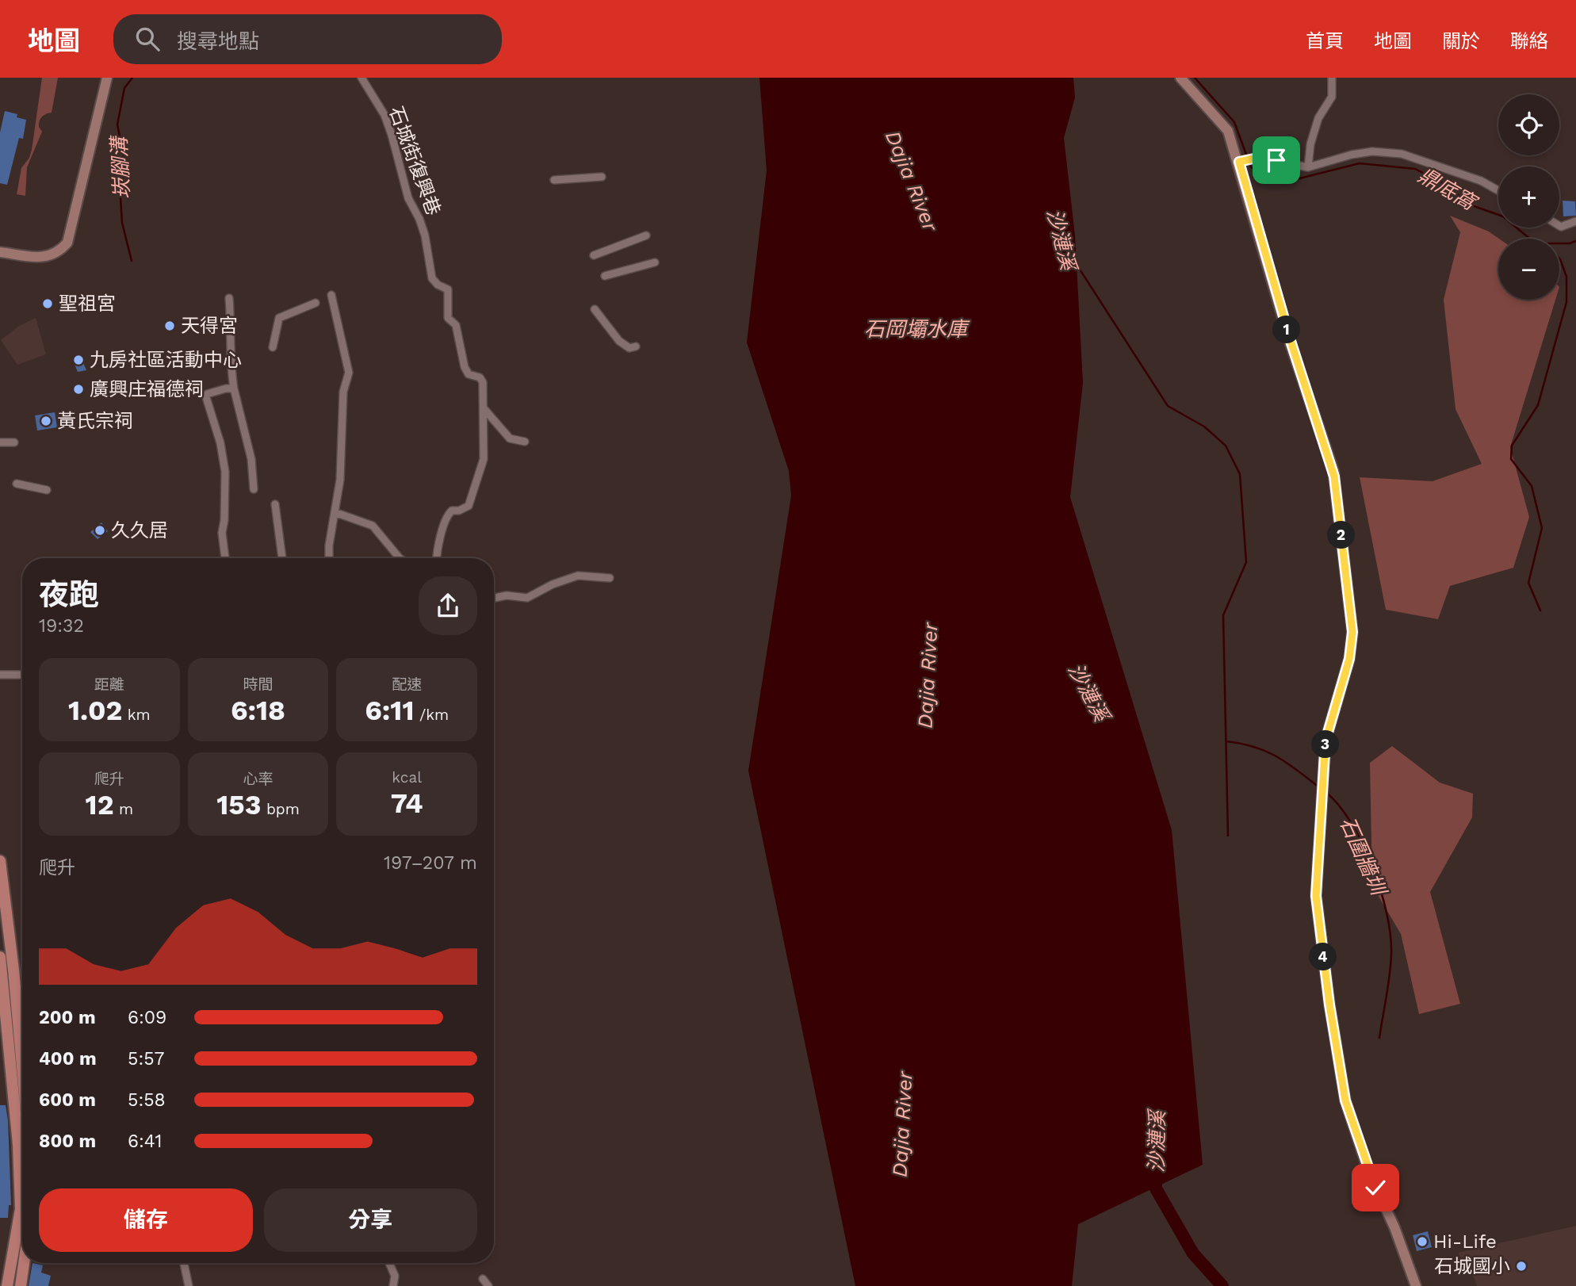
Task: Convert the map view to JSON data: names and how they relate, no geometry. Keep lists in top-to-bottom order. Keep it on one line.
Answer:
{"streets":{"street":["石城街復興巷"]},"water":["崁腳溝","Dajia River","鼎底窩","沙漣溪","石岡壩水庫","石圍牆圳"],"places":["聖祖宮","天得宮","九房社區活動中心","廣興庄福德祠","黃氏宗祠","久久居","Hi-Life","石城國小"],"page":{"header":"地圖","search":"搜尋地點","nav":["首頁","地圖","關於","聯絡"],"map_buttons":["+","−"],"pins":["1","2","3","4"],"heading":["夜跑","19:32"],"stats":[["距離","1.02 km"],["時間","6:18"],["配速","6:11 /km"],["爬升","12 m"],["心率","153 bpm"],["kcal","74"]],"chart":["爬升","197–207 m"],"list":[{"name":"200 m","note":"6:09"},{"name":"400 m","note":"5:57"},{"name":"600 m","note":"5:58"},{"name":"800 m","note":"6:41"}],"buttons":["儲存","分享"]}}
